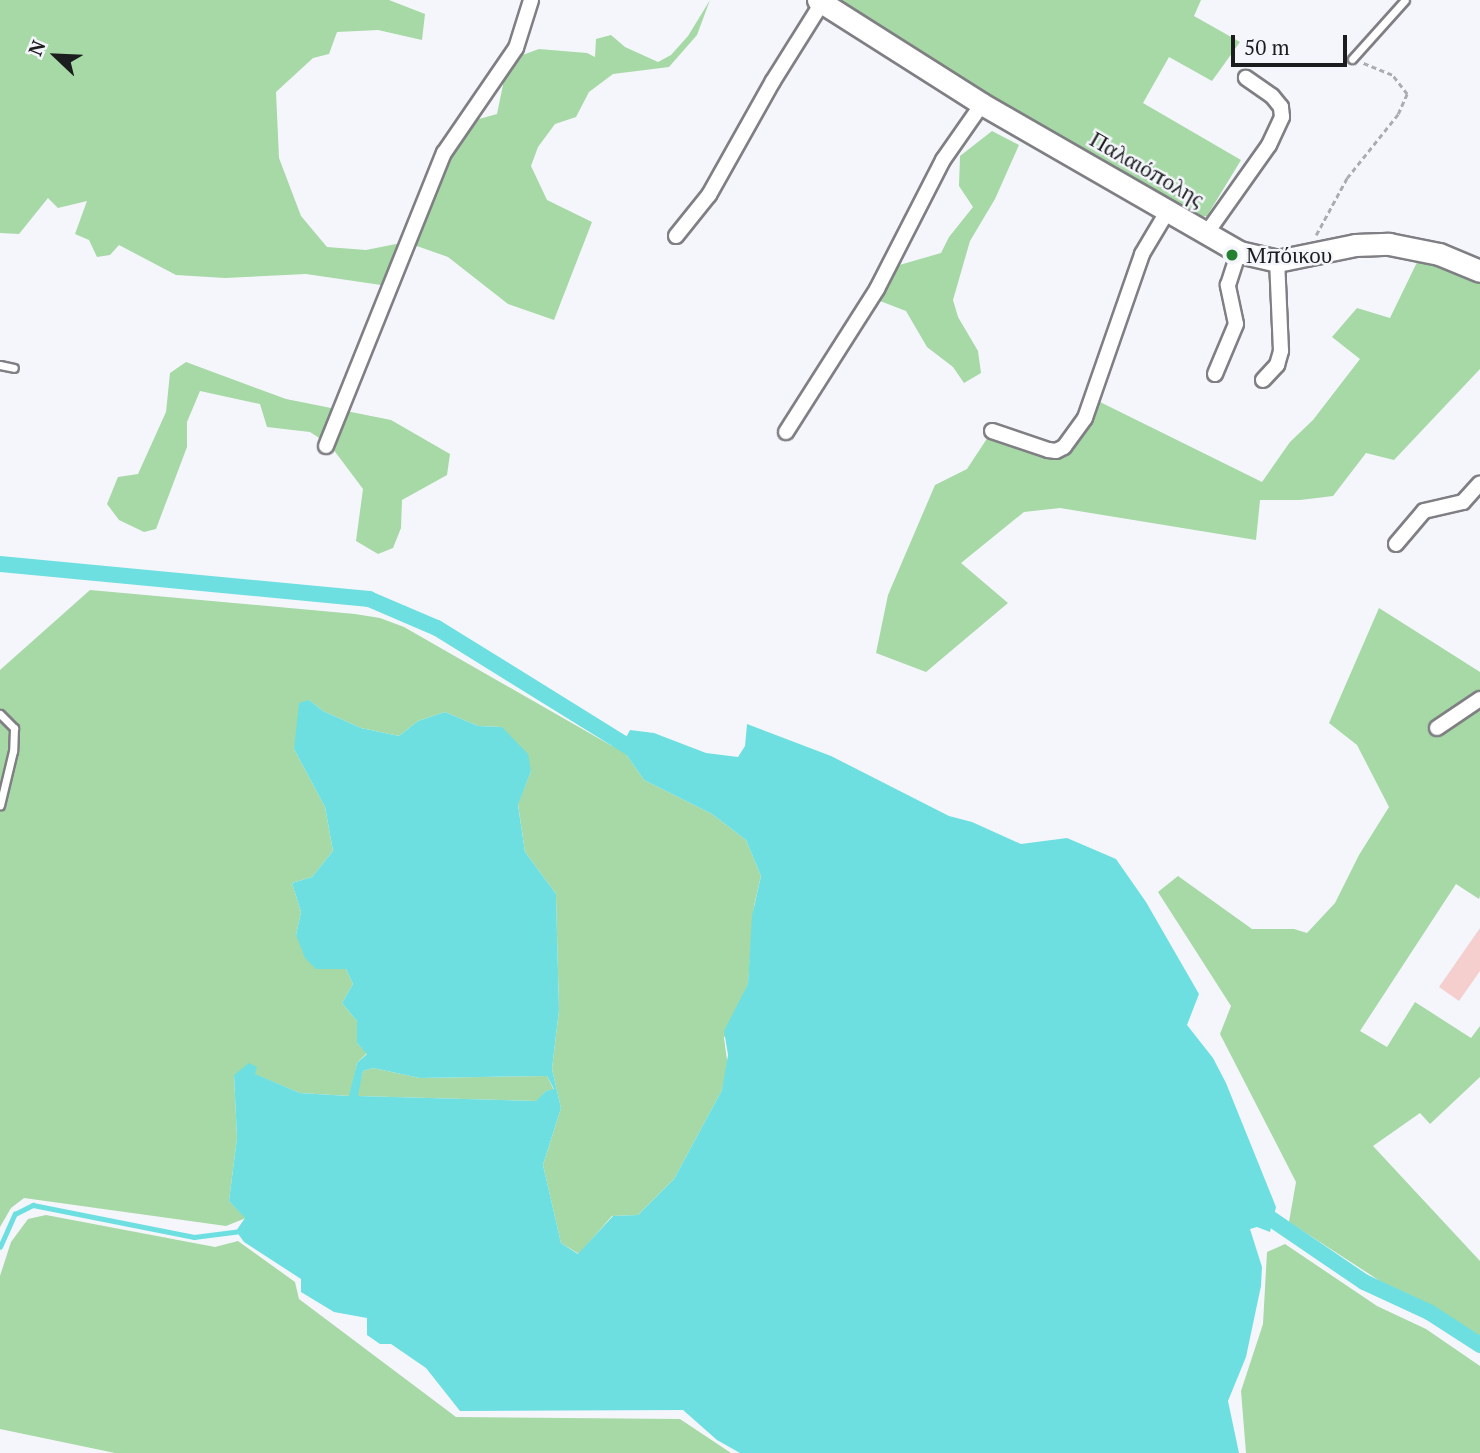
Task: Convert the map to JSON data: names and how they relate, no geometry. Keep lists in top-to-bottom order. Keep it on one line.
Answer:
{"streets":{"main road":["Παλαιόπολης"]},"places":["Μπόικου"],"scale_bar":"50 m","north":"top left"}
